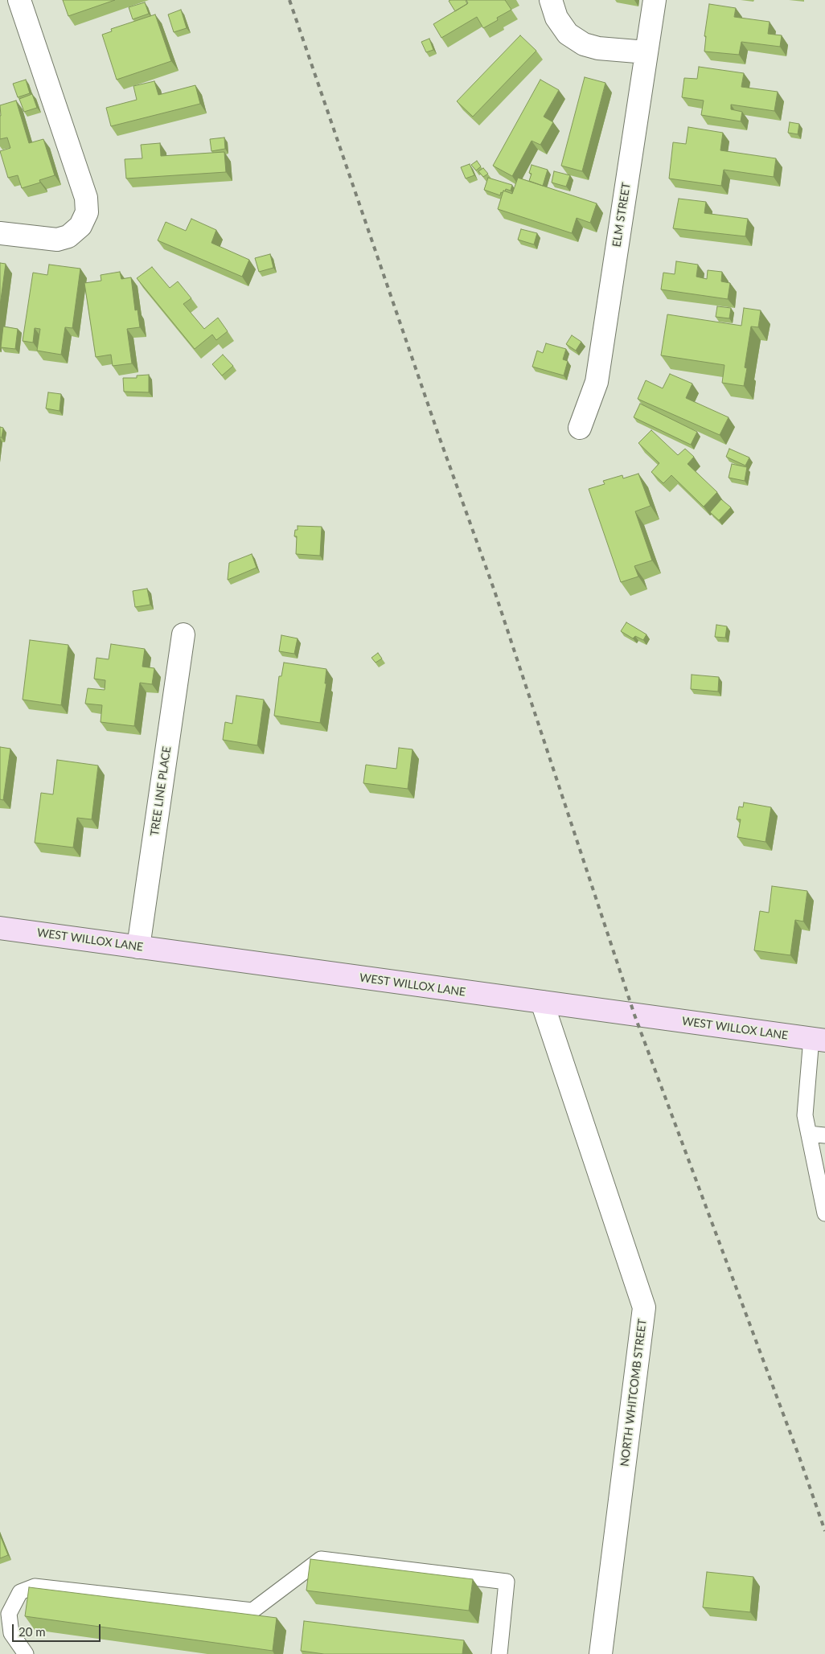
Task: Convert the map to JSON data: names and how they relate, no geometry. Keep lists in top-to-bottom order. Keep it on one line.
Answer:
{"streets":{"main road":["WEST WILLOX LANE"],"street":["ELM STREET","TREE LINE PLACE","NORTH WHITCOMB STREET"]},"crossings":[["TREE LINE PLACE","WEST WILLOX LANE"],["WEST WILLOX LANE","NORTH WHITCOMB STREET"]],"scale_bar":"20 m"}
